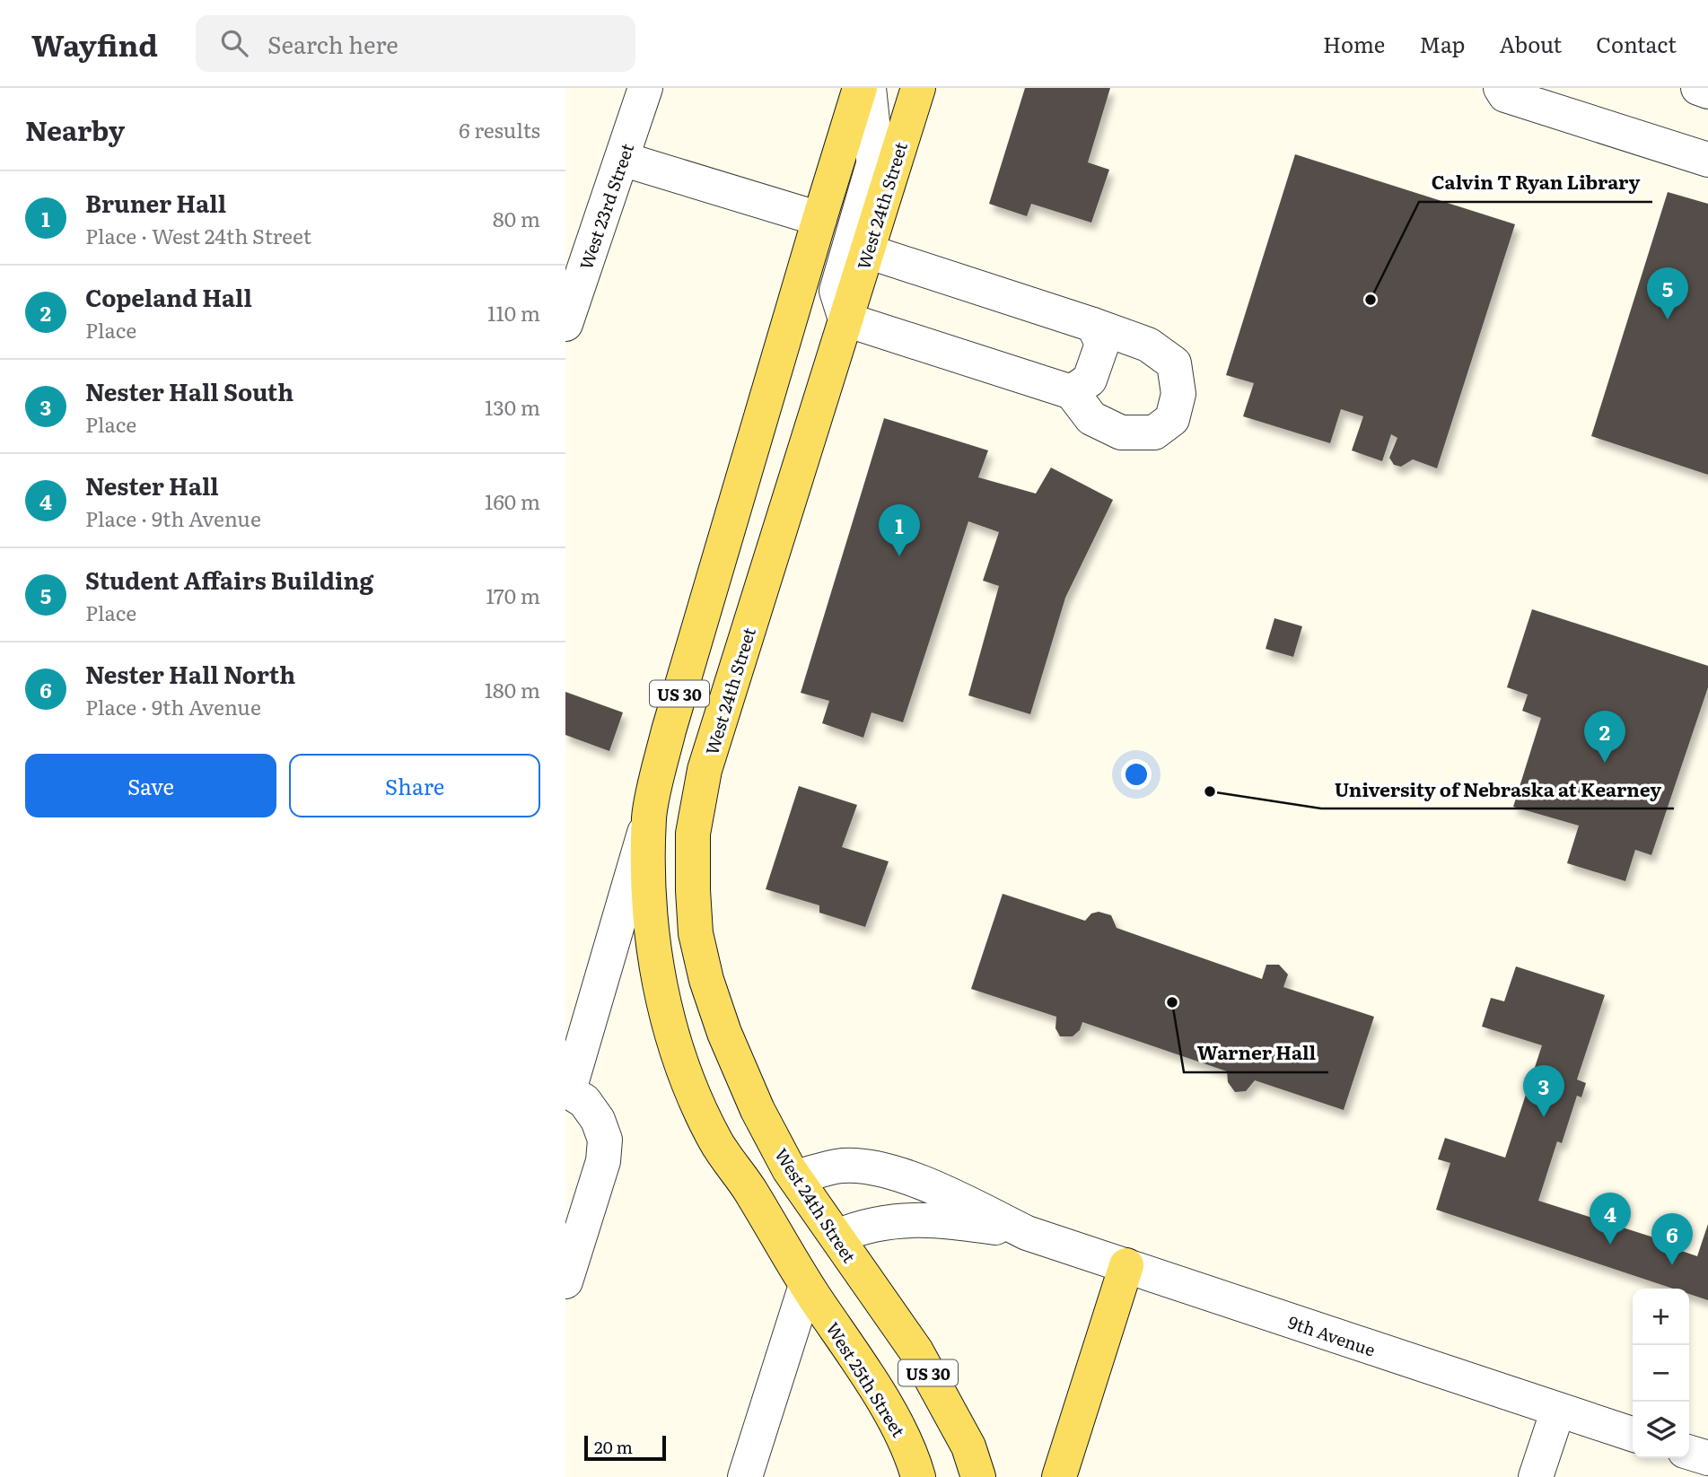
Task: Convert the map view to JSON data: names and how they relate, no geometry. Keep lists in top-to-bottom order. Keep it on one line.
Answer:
{"streets":{"main road":["West 24th Street","US 30","West 25th Street"],"street":["West 23rd Street","9th Avenue"]},"crossings":[["West 24th Street","9th Avenue"],["US 30","West 25th Street"]],"places":["Calvin T Ryan Library","University of Nebraska at Kearney","Warner Hall"],"scale_bar":"20 m","page":{"header":"Wayfind","search":"Search here","nav":["Home","Map","About","Contact"],"heading":["Nearby","6 results"],"list":[{"mark":"1","name":"Bruner Hall","note":"Place · West 24th Street","value":"80 m"},{"mark":"2","name":"Copeland Hall","note":"Place","value":"110 m"},{"mark":"3","name":"Nester Hall South","note":"Place","value":"130 m"},{"mark":"4","name":"Nester Hall","note":"Place · 9th Avenue","value":"160 m"},{"mark":"5","name":"Student Affairs Building","note":"Place","value":"170 m"},{"mark":"6","name":"Nester Hall North","note":"Place · 9th Avenue","value":"180 m"}],"pins":["5","1","2","3","4","6"],"buttons":["Save","Share"],"map_buttons":["+","−"],"scale":"20 m"}}
